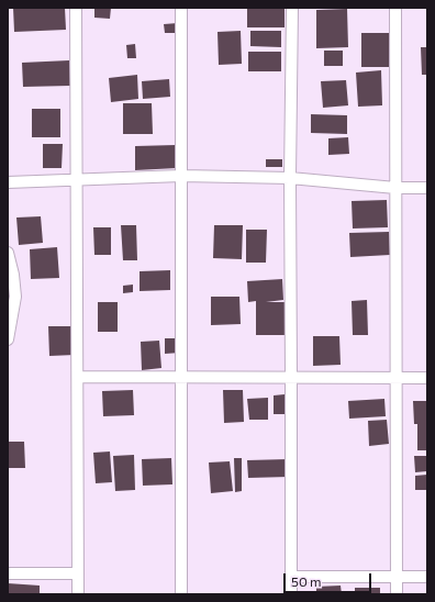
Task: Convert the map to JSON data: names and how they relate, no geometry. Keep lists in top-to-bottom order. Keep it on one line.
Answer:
{"scale_bar":"50 m"}
